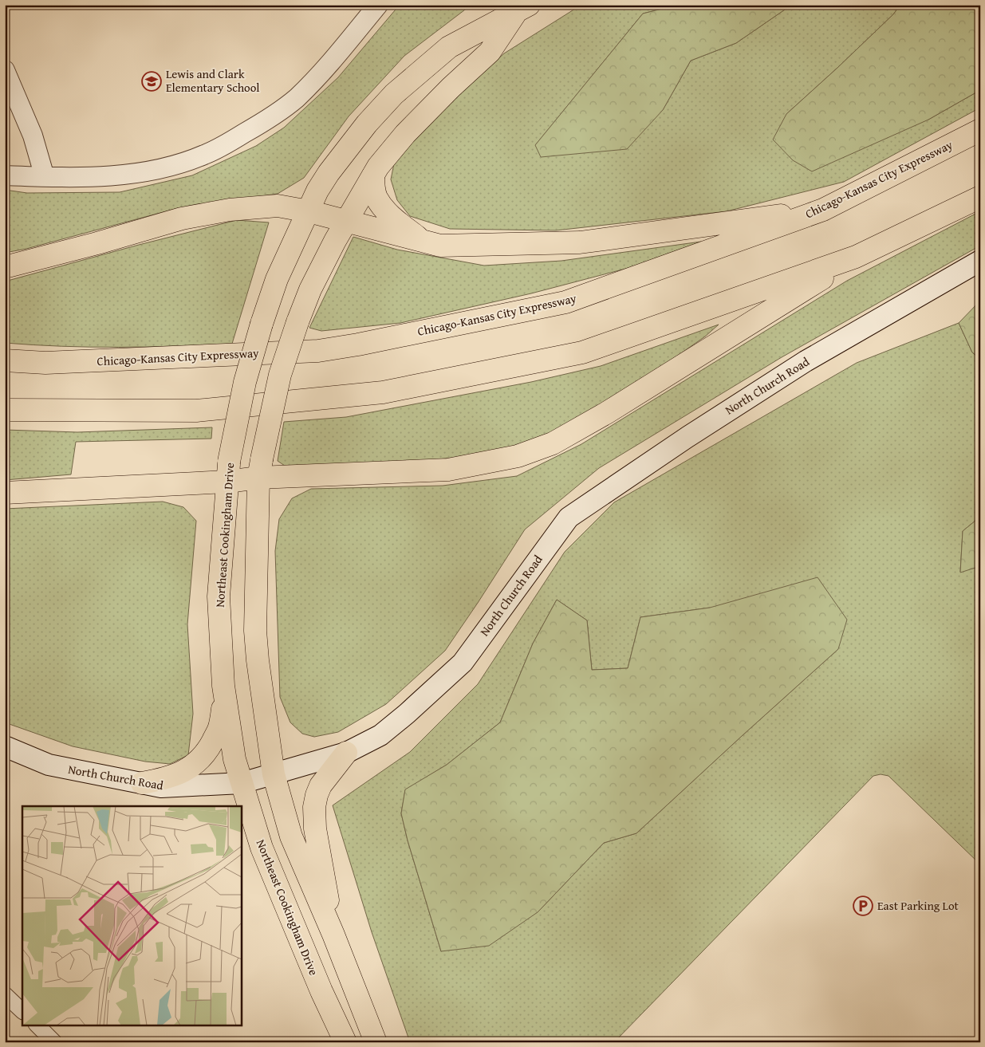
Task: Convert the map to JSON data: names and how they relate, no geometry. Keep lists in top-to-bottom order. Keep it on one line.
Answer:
{"streets":{"main road":["Chicago-Kansas City Expressway","North Church Road","Northeast Cookingham Drive"]},"crossings":[["North Church Road","Northeast Cookingham Drive"]],"places":{"school or university":["Lewis and Clark Elementary School"],"parking":["East Parking Lot"]}}
